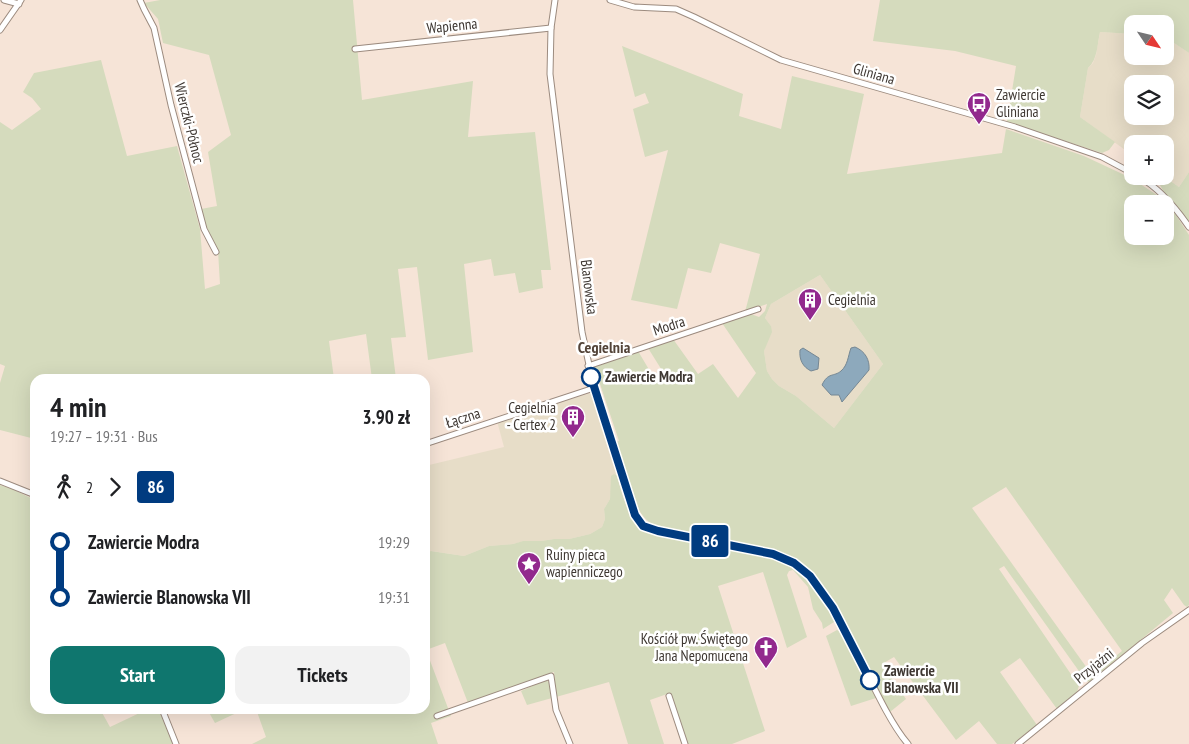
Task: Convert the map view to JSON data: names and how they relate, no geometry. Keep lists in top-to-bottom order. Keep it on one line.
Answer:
{"streets":{"street":["Wapienna","Gliniana","Wierczki-Północ","Blanowska","Modra","Łączna","Przyjaźni"]},"crossings":[["Wapienna","Blanowska"],["Blanowska","Modra"],["Blanowska","Łączna"]],"districts":["Cegielnia"],"places":{"bus stop":["Zawiercie Gliniana"],"building":["Cegielnia","Cegielnia - Certex 2"],"other":["Zawiercie Modra","Zawiercie Blanowska VII"],"place":["Ruiny pieca wapienniczego"],"church":["Kościół pw. Świętego Jana Nepomucena"]},"lines":["bus line 86"],"north":"bottom right","page":{"on_map":"86","map_buttons":["+","−"],"heading":["4 min","19:27 – 19:31 · Bus","3.90 zł"],"legs":["2","86"],"list":[{"name":"Zawiercie Modra","value":"19:29"},{"name":"Zawiercie Blanowska VII","value":"19:31"}],"buttons":["Start","Tickets"]}}
